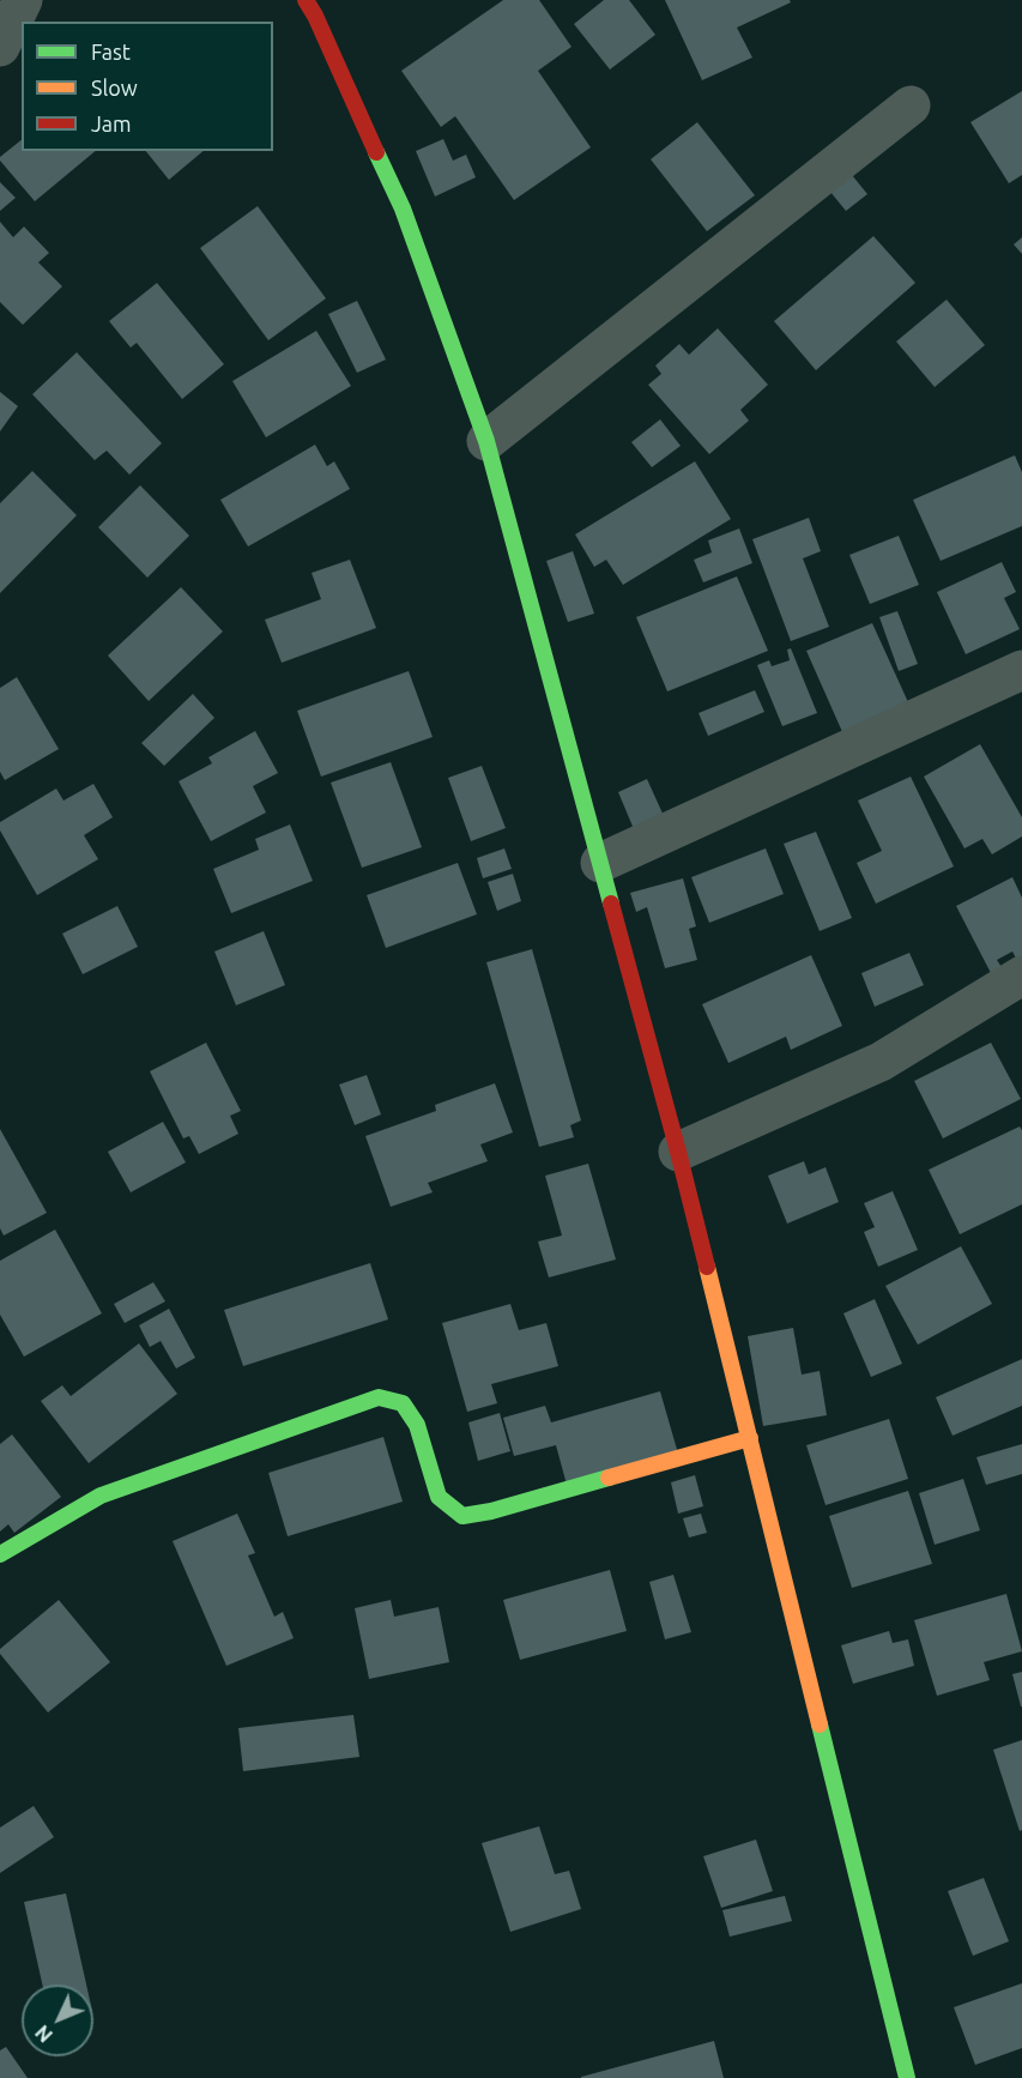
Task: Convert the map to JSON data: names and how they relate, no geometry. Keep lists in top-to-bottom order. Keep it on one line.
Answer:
{"legend":["Fast","Slow","Jam"],"north":"bottom left"}
